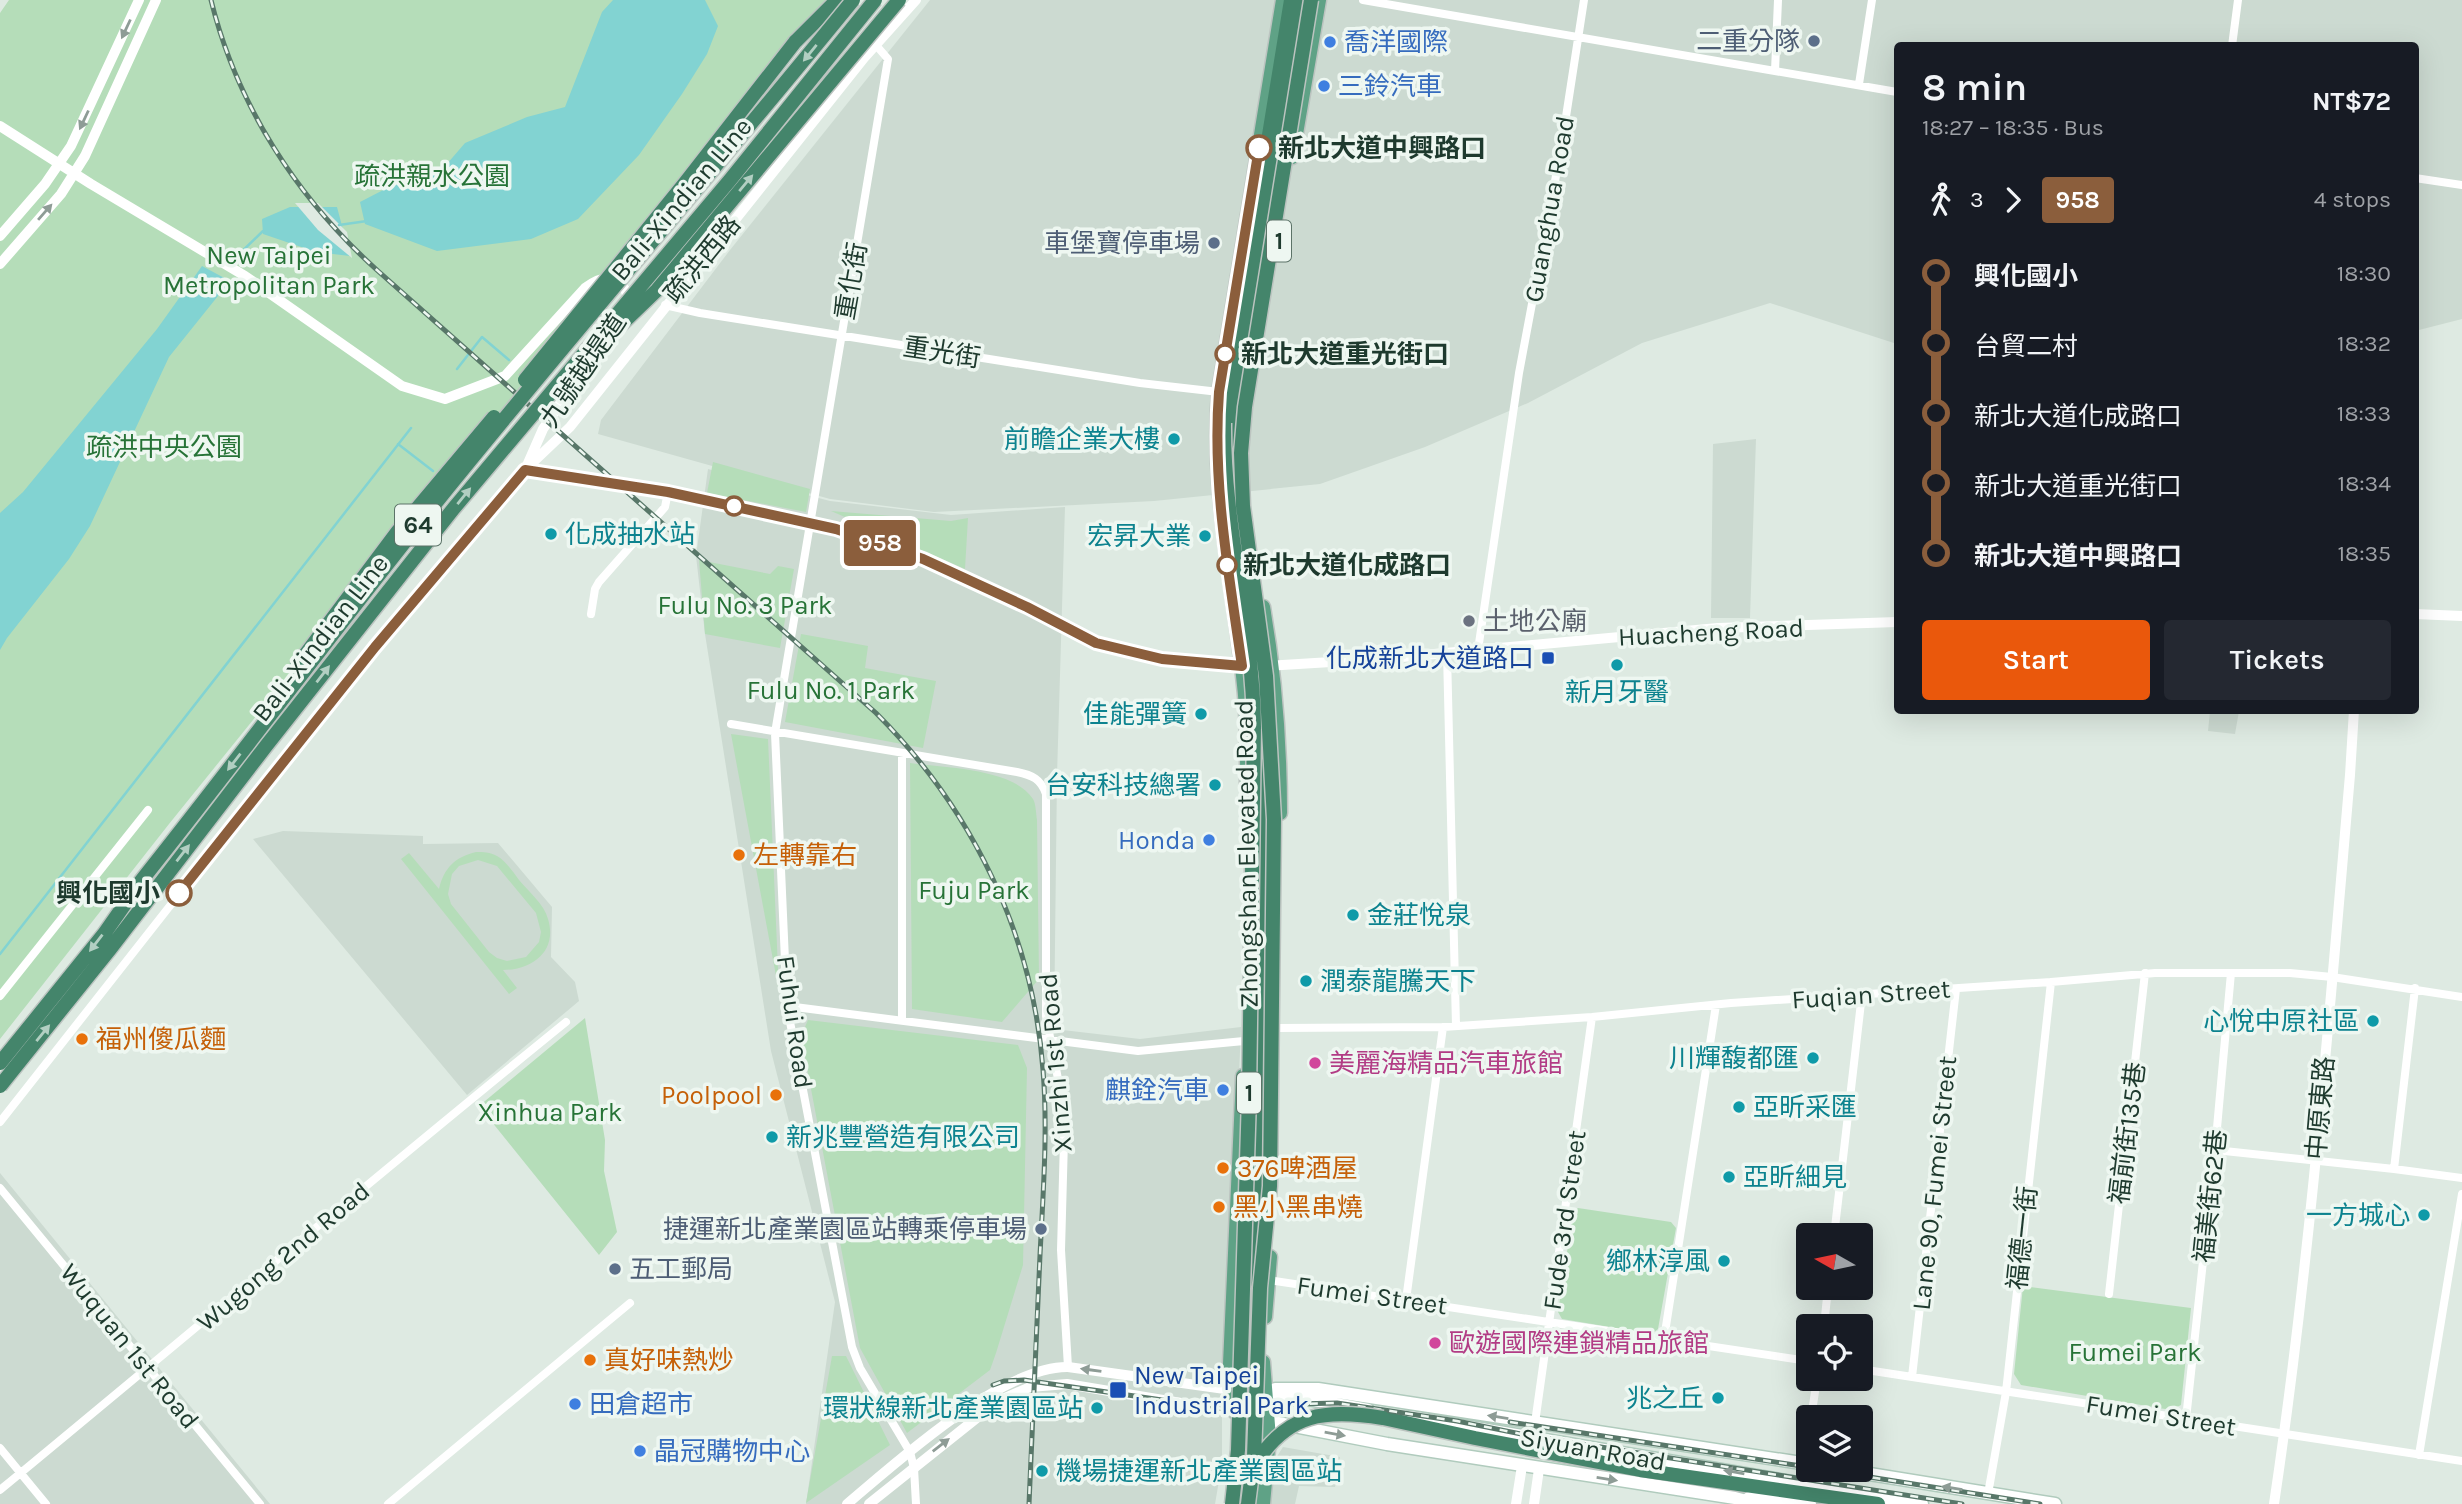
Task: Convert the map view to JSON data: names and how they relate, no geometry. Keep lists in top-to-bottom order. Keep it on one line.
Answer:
{"streets":{"highway":["Bali-Xindian Line","1","64","Zhongshan Elevated Road"],"main road":["Siyuan Road"],"street":["Guanghua Road","疏洪西路","重化街","重光街","九號越堤道","Huacheng Road","Fuqian Street","Fuhui Road","Xinzhi 1st Road","中原東路","福前街135巷","Lane 90, Fumei Street","福美街62巷","Fude 3rd Street","福德一街","Wugong 2nd Road","Fumei Street","Wuquan 1st Road"]},"crossings":[["Guanghua Road","Huacheng Road"],["1","重光街"],["1","Huacheng Road"],["1","Fuqian Street"],["1","Fumei Street"],["1","Siyuan Road"],["疏洪西路","重化街"],["疏洪西路","重光街"],["疏洪西路","九號越堤道"],["疏洪西路","Huacheng Road"],["重化街","重光街"],["重化街","Huacheng Road"],["重化街","Fuhui Road"],["九號越堤道","Huacheng Road"],["Huacheng Road","Fuhui Road"],["Fuqian Street","中原東路"],["Fuqian Street","福前街135巷"],["Fuqian Street","Lane 90, Fumei Street"],["Fuqian Street","福美街62巷"],["Fuqian Street","Fude 3rd Street"],["Fuqian Street","福德一街"],["Fuhui Road","Xinzhi 1st Road"],["中原東路","Fumei Street"],["Lane 90, Fumei Street","Fumei Street"],["福美街62巷","Fumei Street"],["Fude 3rd Street","Fumei Street"],["Fude 3rd Street","Siyuan Road"],["福德一街","Fumei Street"],["Wugong 2nd Road","Wuquan 1st Road"]],"parks":["疏洪親水公園","New Taipei Metropolitan Park","疏洪中央公園","Fulu No. 3 Park","Fulu No. 1 Park","Fuju Park","Xinhua Park","Fumei Park"],"places":{"other":["二重分隊","喬洋國際","三鈴汽車","新北大道中興路口","車堡寶停車場","新北大道重光街口","前瞻企業大樓","化成抽水站","宏昇大業","新北大道化成路口","土地公廟","新月牙醫","佳能彈簧","台安科技總署","Honda","左轉靠右","興化國小","金莊悅泉","潤泰龍騰天下","心悅中原社區","福州傻瓜麵","川輝馥都匯","美麗海精品汽車旅館","麒銓汽車","Poolpool","亞昕采匯","新兆豐營造有限公司","376啤酒屋","亞昕細見","黑小黑串燒","一方城心","捷運新北產業園區站轉乘停車場","鄉林淳風","五工郵局","歐遊國際連鎖精品旅館","真好味熱炒","兆之丘","田倉超市","環狀線新北產業園區站","晶冠購物中心","機場捷運新北產業園區站"],"transit":["化成新北大道路口","New Taipei Industrial Park"]},"lines":["bus line 958"],"north":"left","page":{"on_map":"958","heading":["8 min","18:27 – 18:35 · Bus","NT$72"],"legs":["3","958","4 stops"],"list":[{"name":"興化國小","value":"18:30"},{"name":"台貿二村","value":"18:32"},{"name":"新北大道化成路口","value":"18:33"},{"name":"新北大道重光街口","value":"18:34"},{"name":"新北大道中興路口","value":"18:35"}],"buttons":["Start","Tickets"]}}
